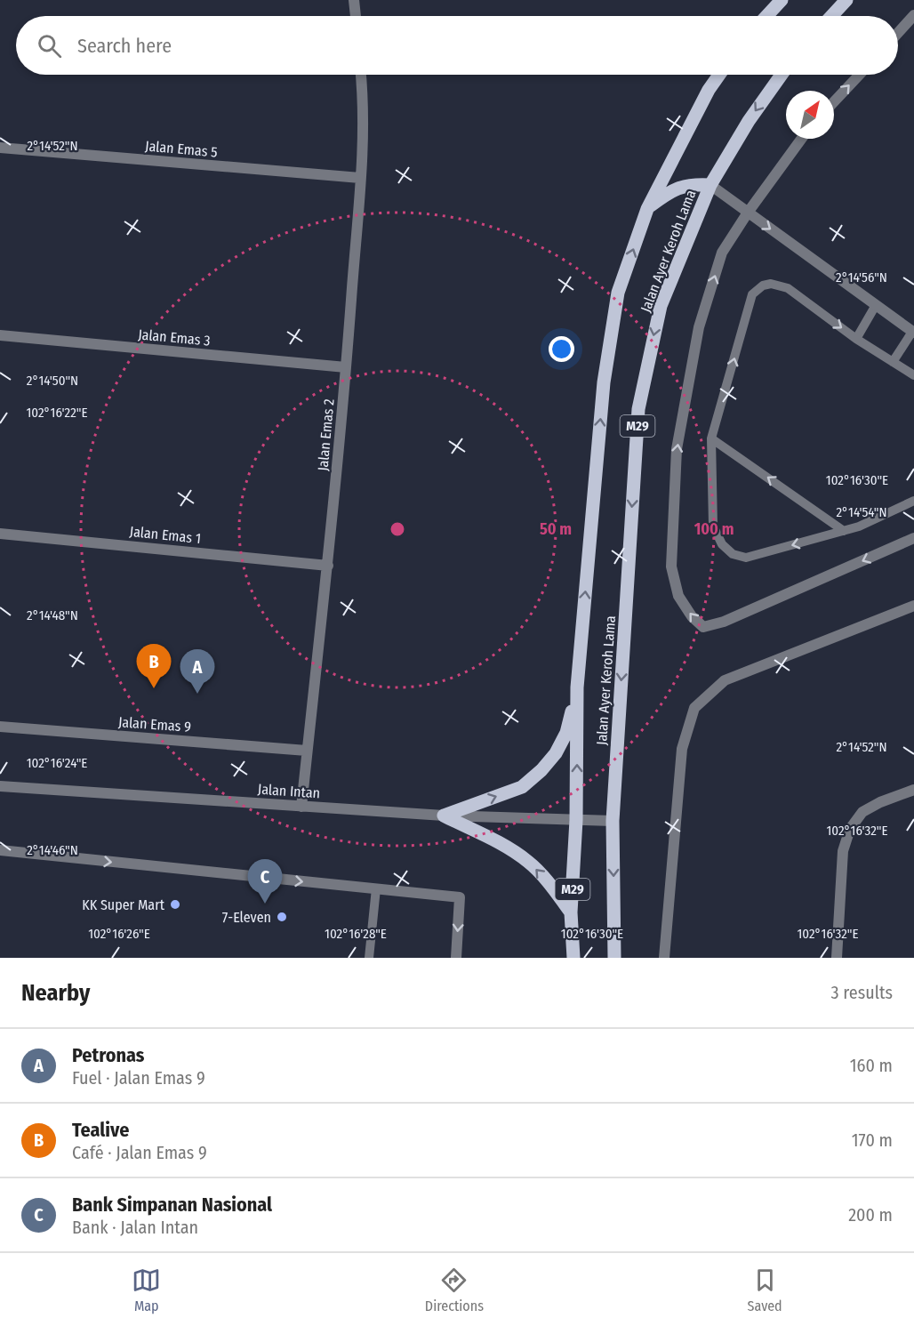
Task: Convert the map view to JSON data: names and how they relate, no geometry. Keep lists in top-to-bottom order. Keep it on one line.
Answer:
{"streets":{"main road":["Jalan Ayer Keroh Lama","M29"],"street":["Jalan Emas 5","Jalan Emas 3","Jalan Emas 2","Jalan Emas 1","Jalan Emas 9","Jalan Intan"]},"crossings":[["Jalan Emas 5","Jalan Emas 2"],["Jalan Ayer Keroh Lama","M29"],["Jalan Ayer Keroh Lama","Jalan Intan"],["Jalan Emas 3","Jalan Emas 2"],["M29","Jalan Intan"],["Jalan Emas 2","Jalan Emas 1"],["Jalan Emas 2","Jalan Emas 9"],["Jalan Emas 2","Jalan Intan"]],"places":["KK Super Mart","7-Eleven"],"north":"top right","page":{"search":"Search here","pins":["B","A","C"],"heading":["Nearby","3 results"],"list":[{"mark":"A","name":"Petronas","note":"Fuel · Jalan Emas 9","value":"160 m"},{"mark":"B","name":"Tealive","note":"Café · Jalan Emas 9","value":"170 m"},{"mark":"C","name":"Bank Simpanan Nasional","note":"Bank · Jalan Intan","value":"200 m"}],"nav":["Map","Directions","Saved"]},"coordinates":["2°14'52\"N","2°14'56\"N","2°14'50\"N","102°16'22\"E","102°16'30\"E","2°14'54\"N","2°14'48\"N","102°16'24\"E","102°16'32\"E","2°14'46\"N","102°16'26\"E","102°16'28\"E"],"rings":["50 m","100 m"]}
